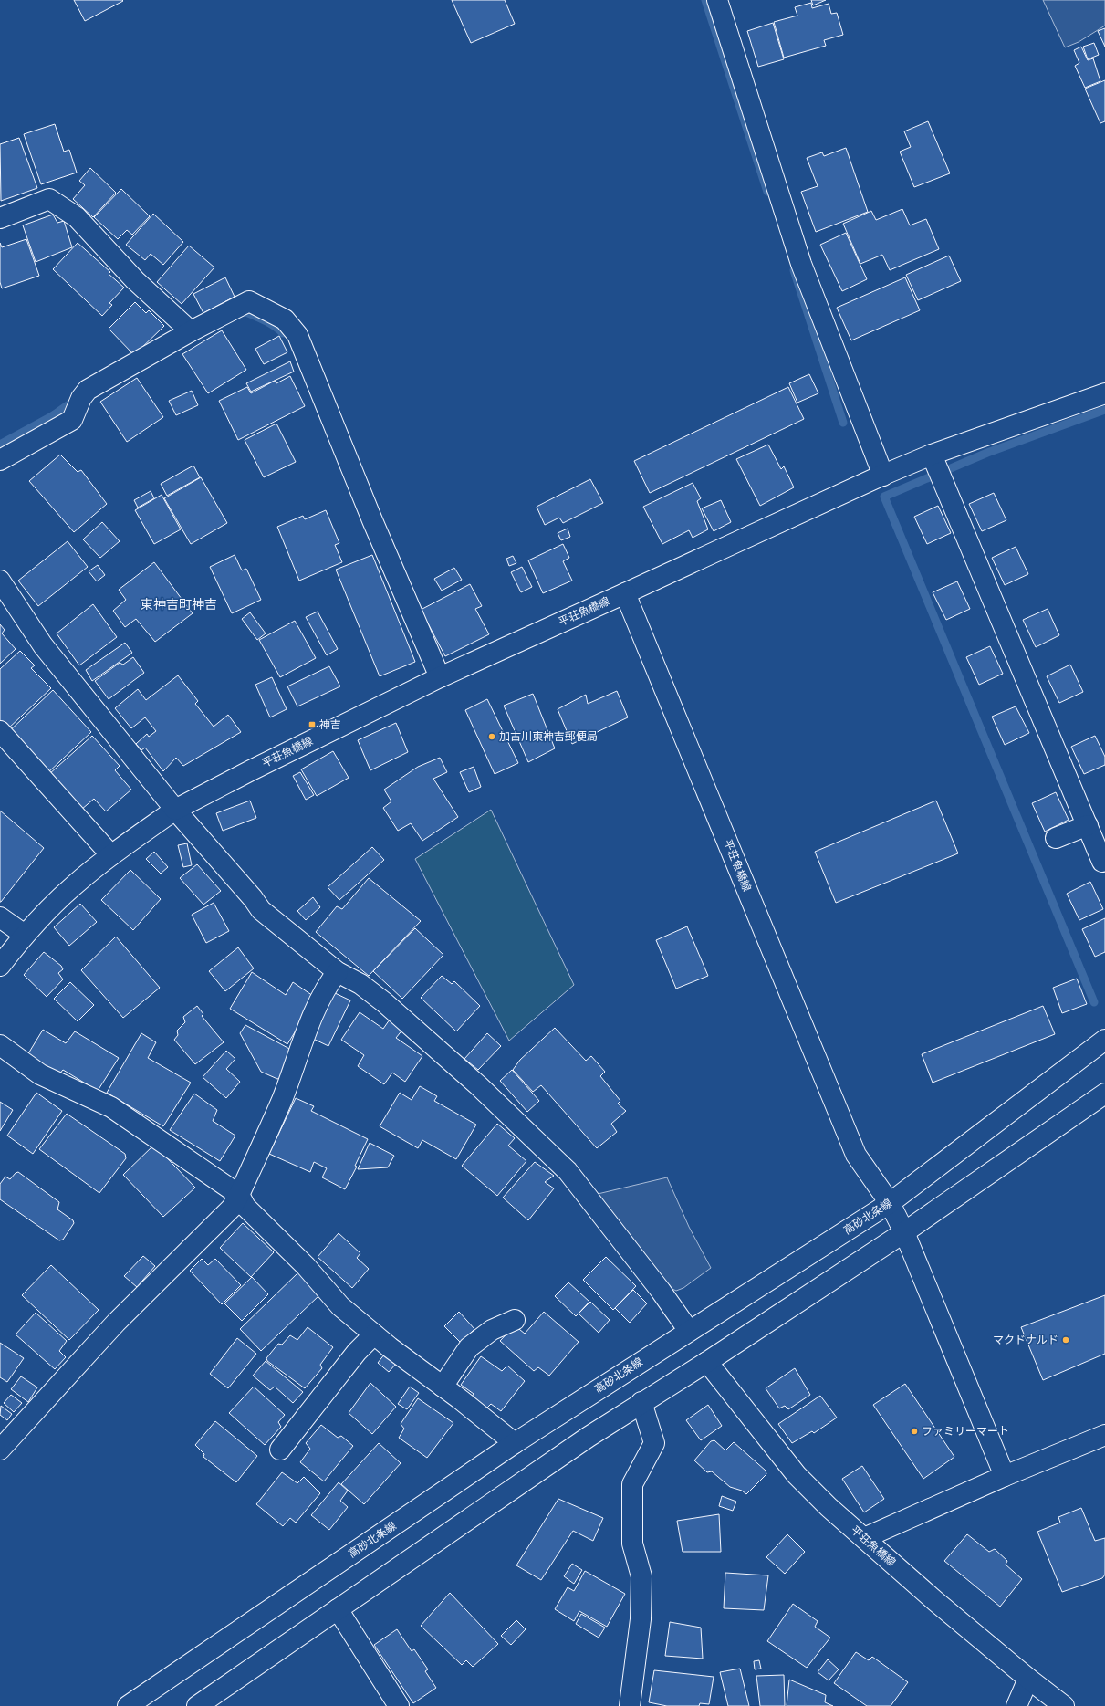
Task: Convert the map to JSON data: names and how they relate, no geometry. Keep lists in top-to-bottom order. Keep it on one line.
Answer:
{"streets":{"street":["平荘魚橋線","高砂北条線"]},"crossings":[["平荘魚橋線","高砂北条線"]],"districts":["東神吉町神吉"],"places":{"transit":["神吉"],"other":["加古川東神吉郵便局","マクドナルド","ファミリーマート"]}}
